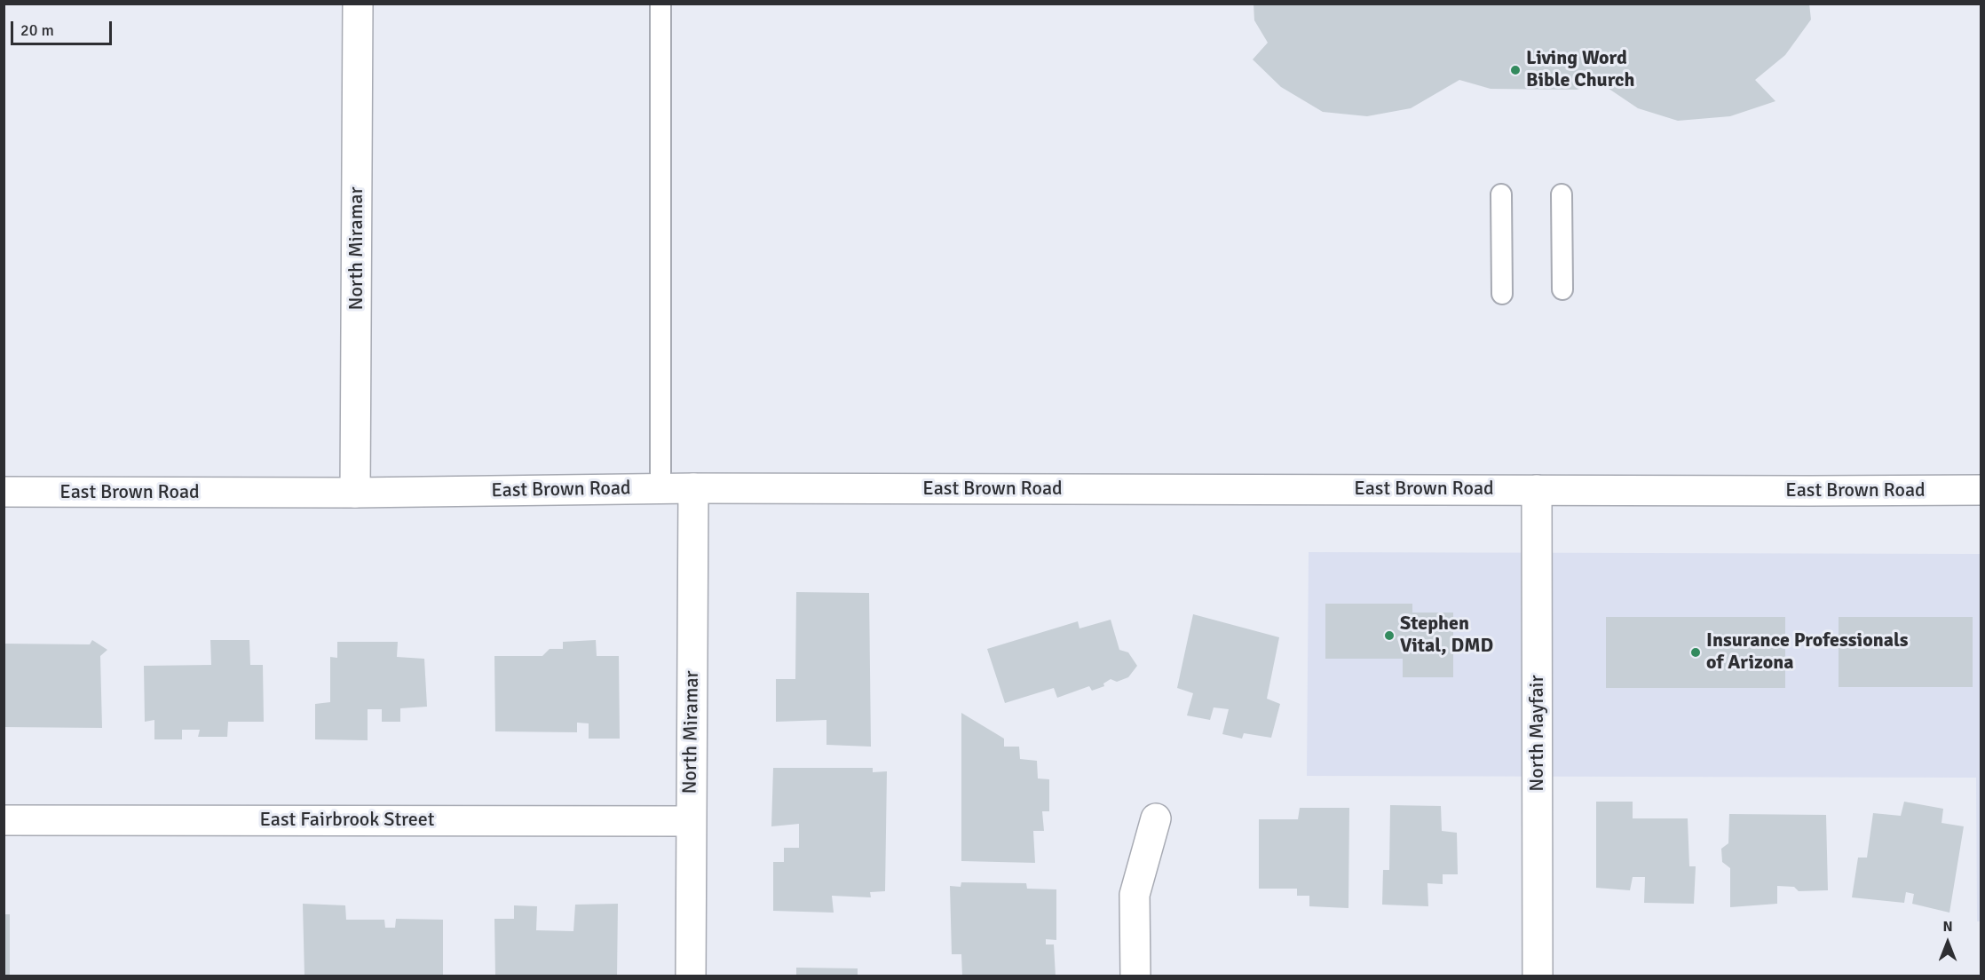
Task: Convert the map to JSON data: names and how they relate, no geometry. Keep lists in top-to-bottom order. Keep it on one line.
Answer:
{"streets":{"street":["North Miramar","East Brown Road","North Mayfair","East Fairbrook Street"]},"crossings":[["North Miramar","East Brown Road"],["North Miramar","East Fairbrook Street"],["East Brown Road","North Mayfair"]],"places":["Living Word Bible Church","Stephen Vital, DMD","Insurance Professionals of Arizona"],"scale_bar":"20 m","north":"top"}
